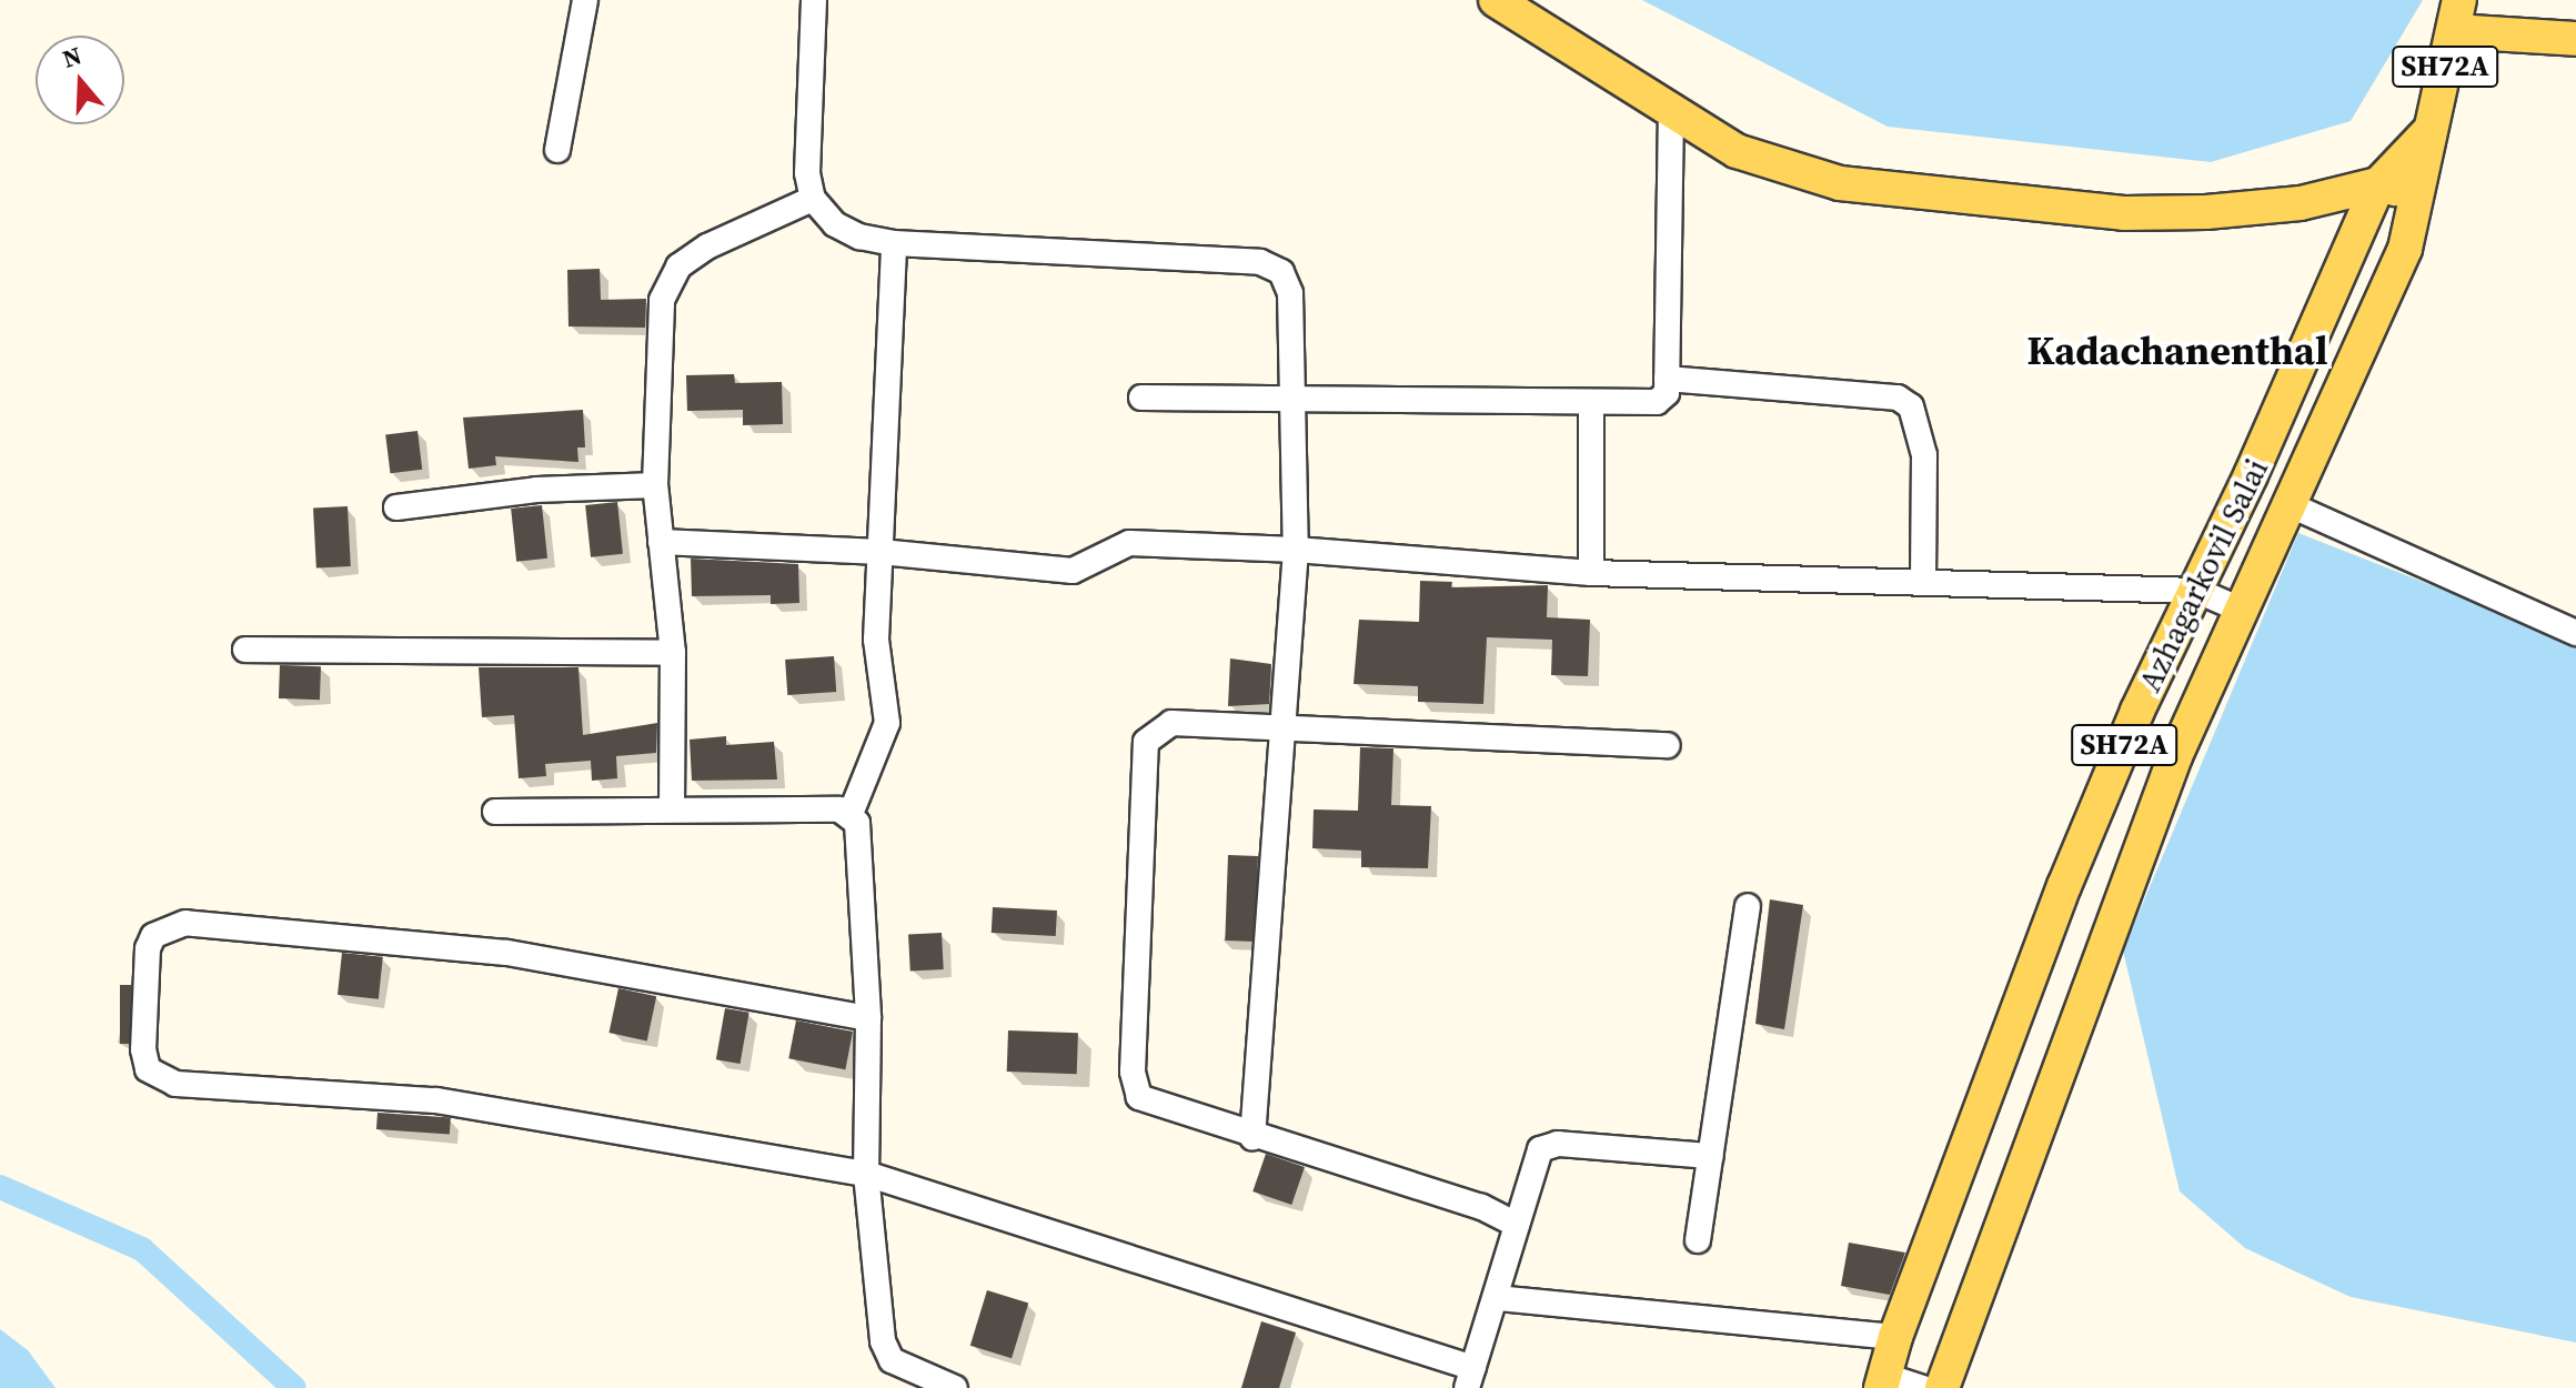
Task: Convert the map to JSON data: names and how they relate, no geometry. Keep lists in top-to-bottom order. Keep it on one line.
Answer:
{"streets":{"main road":["SH72A","Azhagarkovil Salai"]},"districts":["Kadachanenthal"],"north":"top"}
